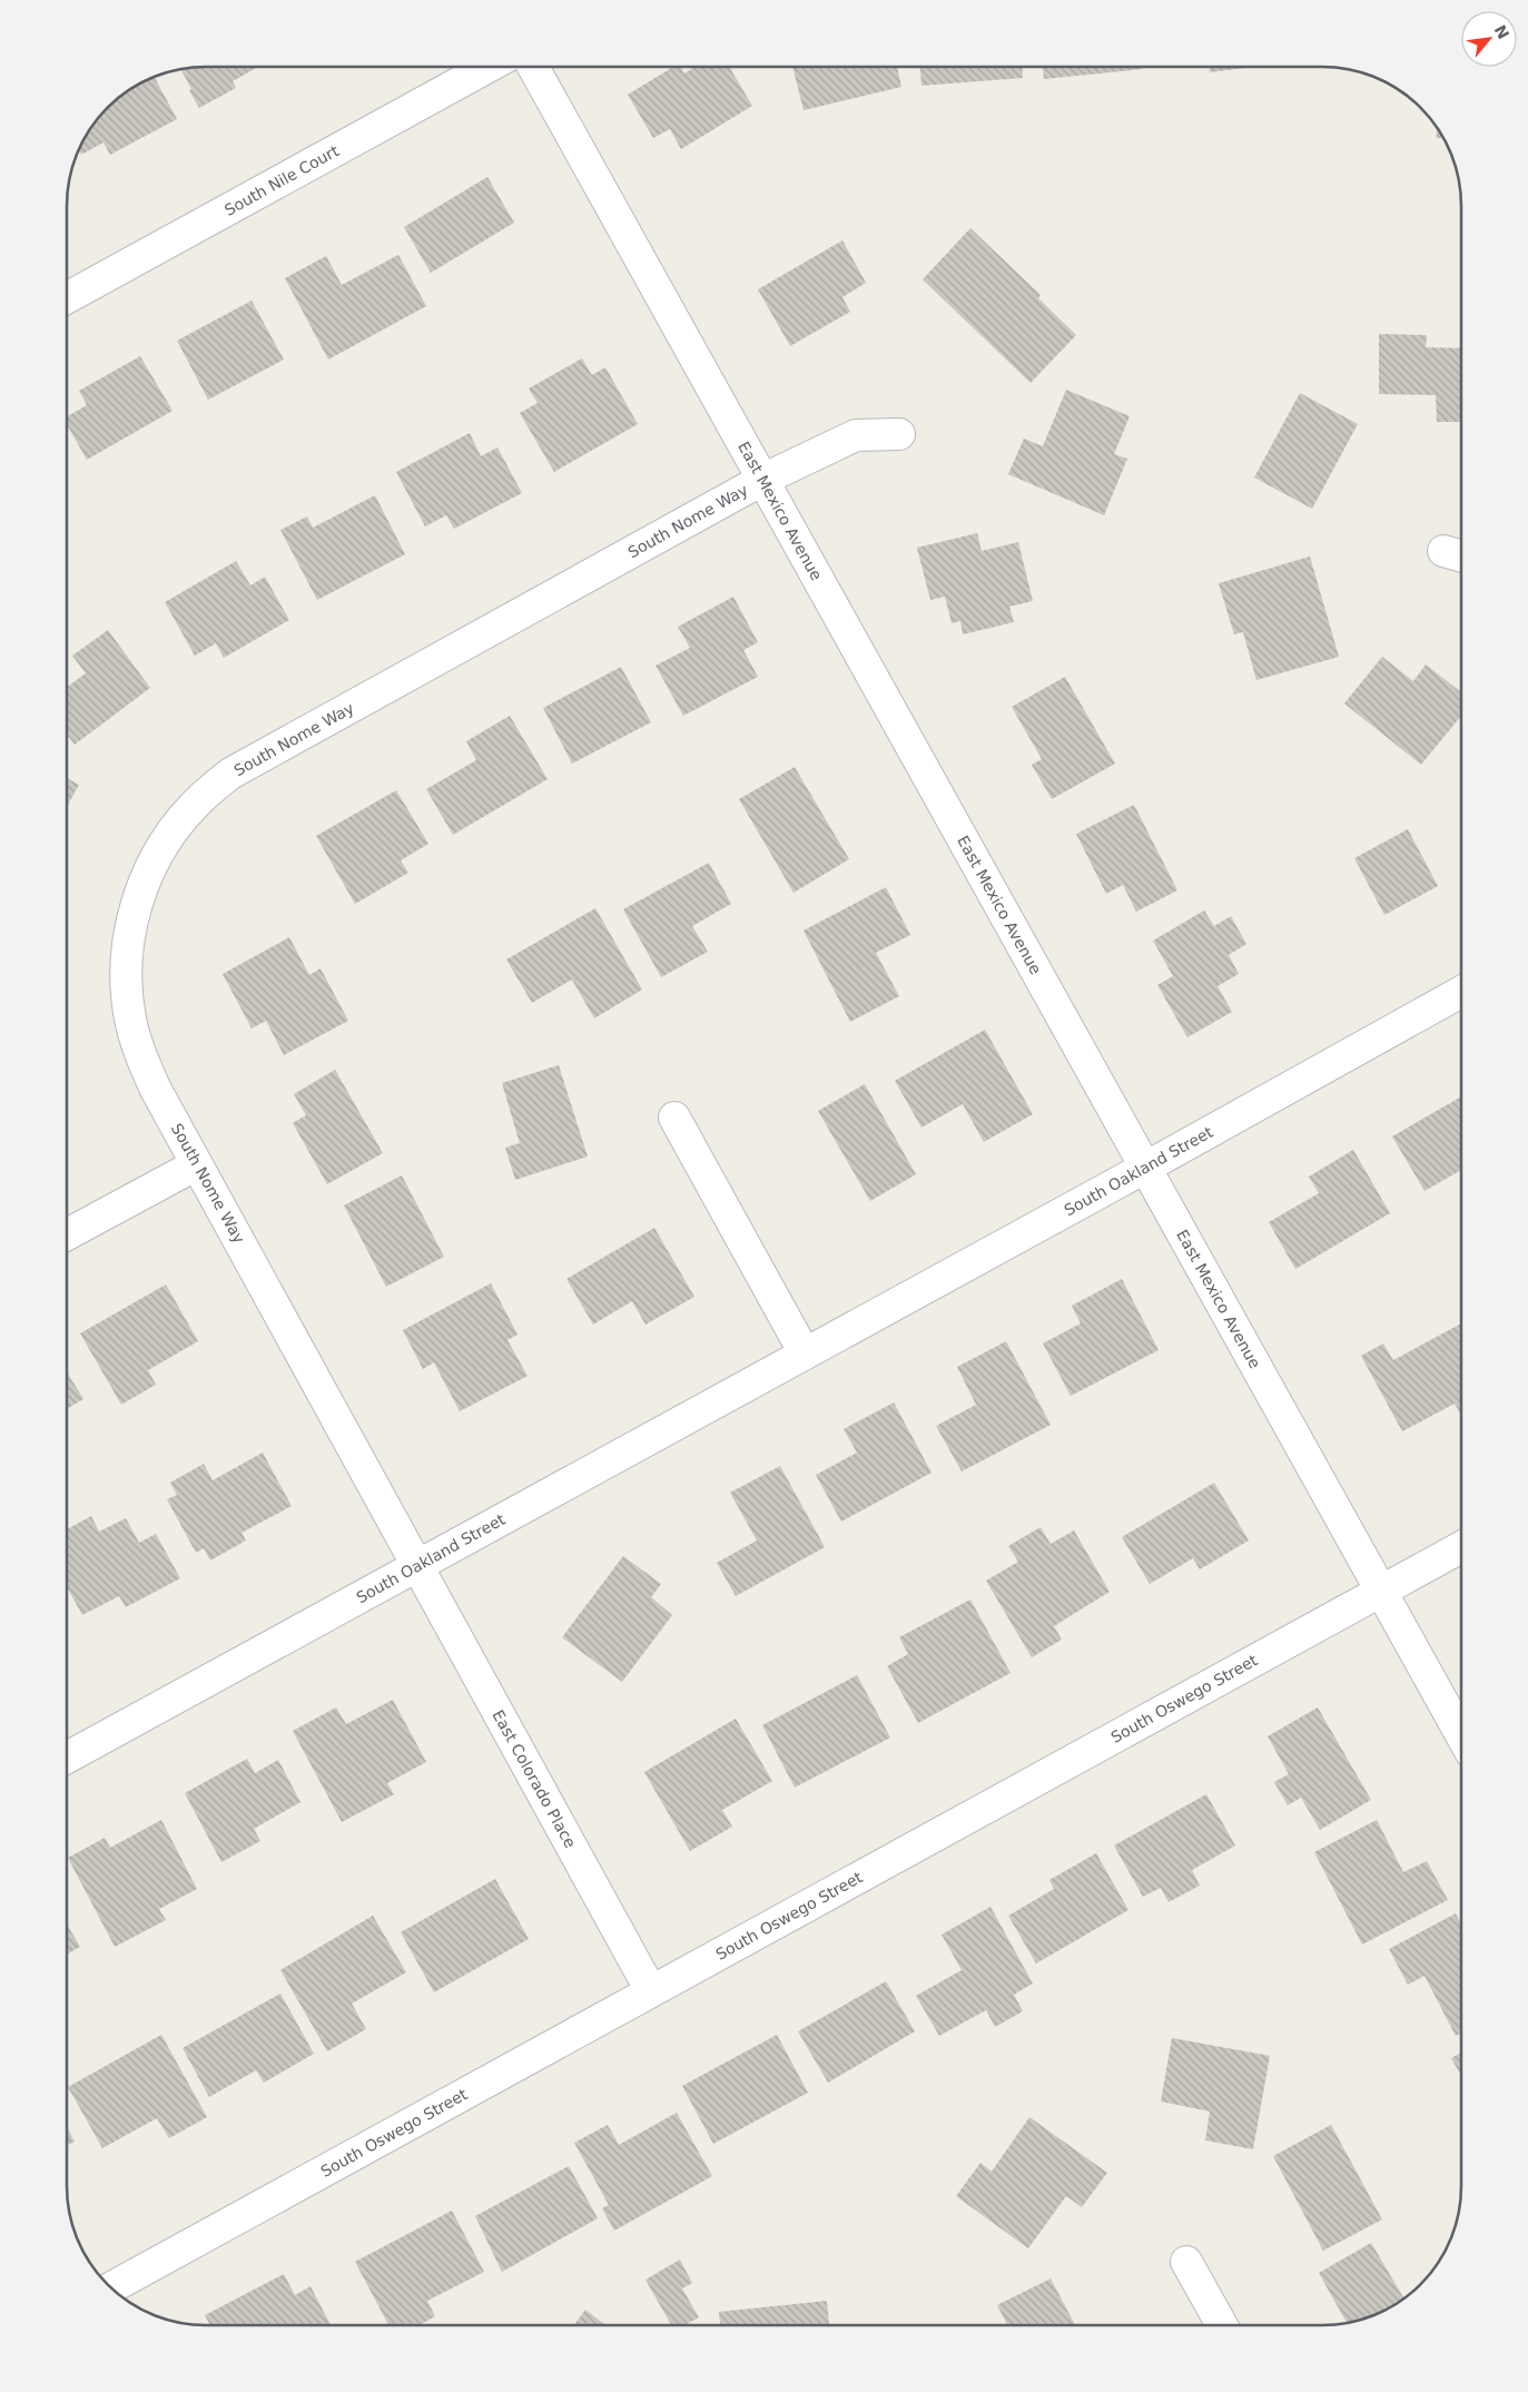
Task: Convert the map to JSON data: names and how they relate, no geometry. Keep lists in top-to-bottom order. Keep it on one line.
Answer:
{"streets":{"street":["South Nile Court","East Mexico Avenue","South Nome Way","South Oakland Street","South Oswego Street","East Colorado Place"]},"crossings":[["East Mexico Avenue","South Nome Way"],["East Mexico Avenue","South Oakland Street"],["East Mexico Avenue","South Oswego Street"],["South Nome Way","South Oakland Street"],["South Nome Way","East Colorado Place"],["South Oakland Street","East Colorado Place"],["South Oswego Street","East Colorado Place"]],"north":"top right"}
